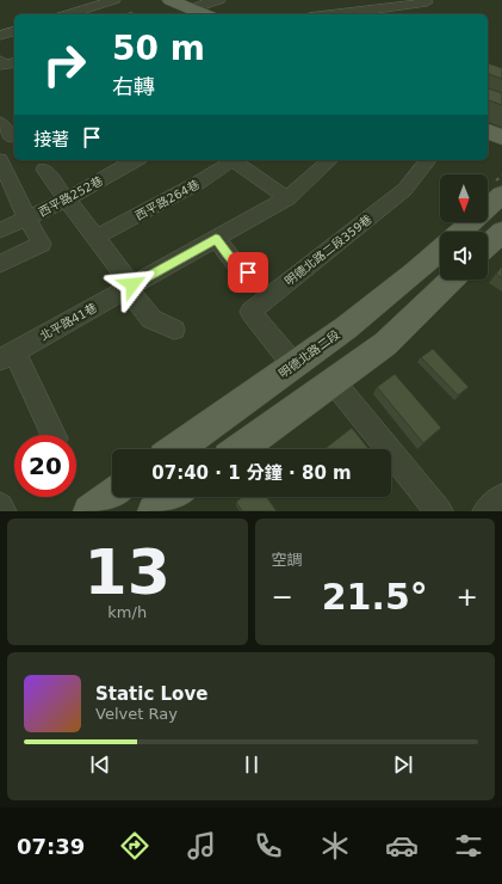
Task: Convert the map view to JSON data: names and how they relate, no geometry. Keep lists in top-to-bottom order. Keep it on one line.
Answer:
{"streets":{"main road":["明德北路二段"],"street":["西平路252巷","西平路264巷","明德北路二段359巷","北平路41巷"]},"crossings":[["明德北路二段359巷","明德北路二段"]],"north":"bottom","page":{"turn":["50 m","右轉"],"then":"接著","limit":"20","trip":"07:40 · 1 分鐘 · 80 m","tile":[["13","km/h"],"空調"],"heat":["−","21.5°","+"],"song":["Static Love","Velvet Ray"],"tabs":"07:39"}}
